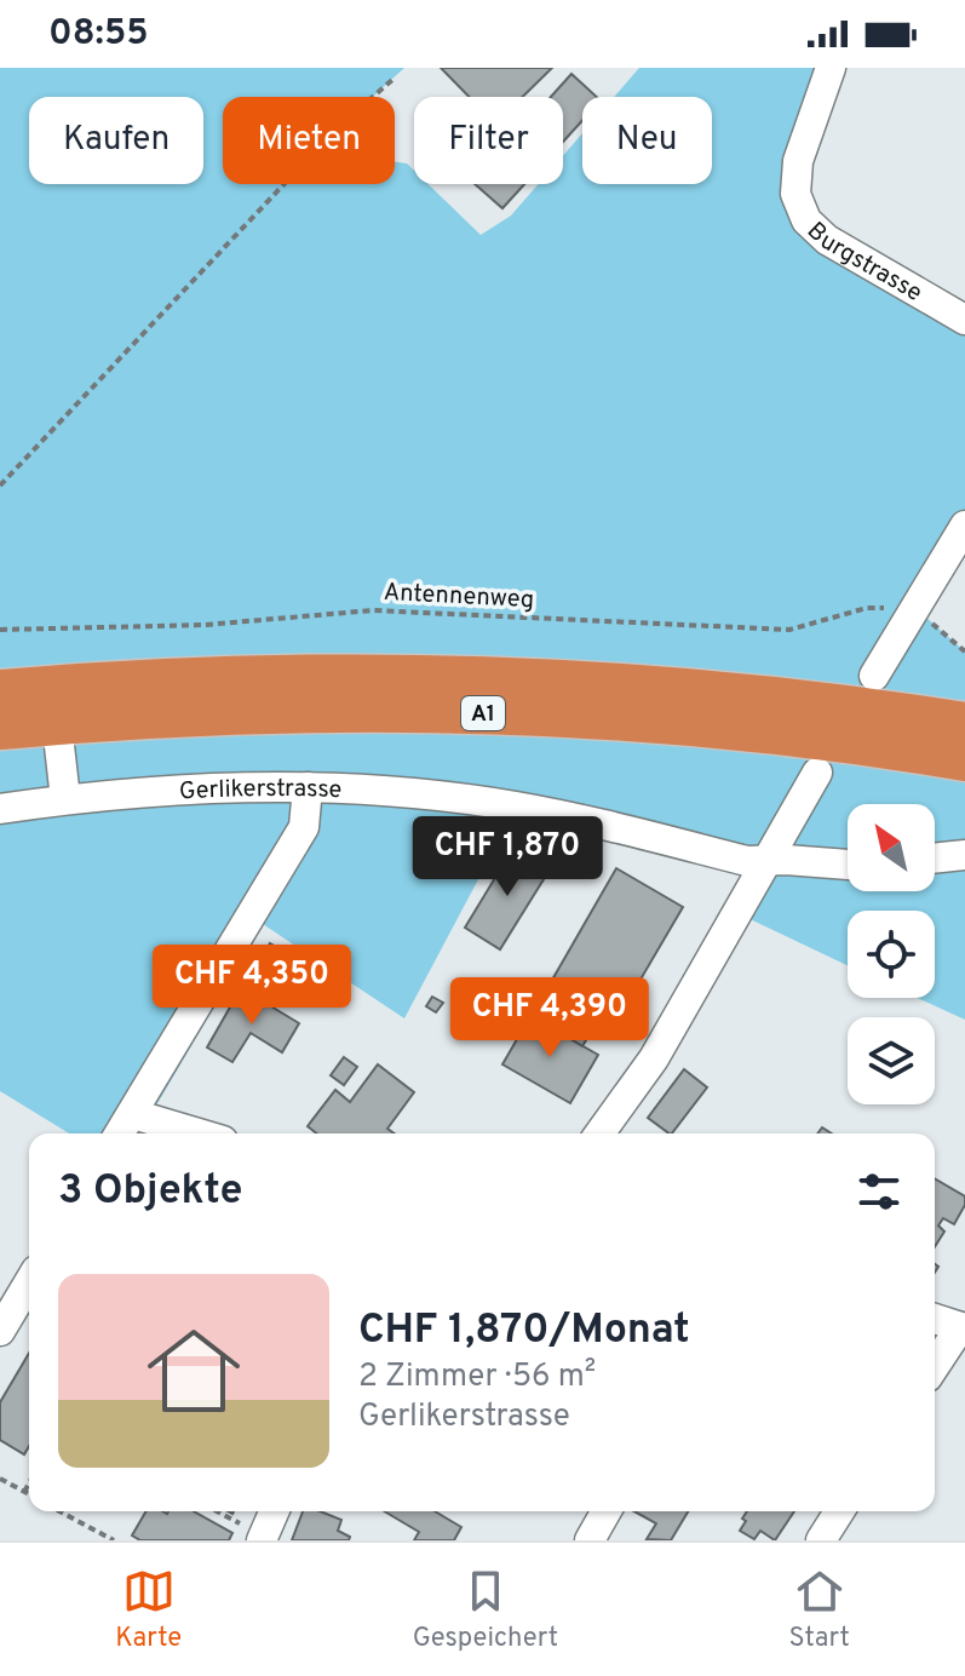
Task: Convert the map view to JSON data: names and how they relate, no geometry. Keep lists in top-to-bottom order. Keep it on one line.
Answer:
{"streets":{"highway":["A1"],"street":["Burgstrasse","Gerlikerstrasse"],"path":["Antennenweg"]},"north":"top left","page":{"status":"08:55","chip":["Kaufen","Mieten","Filter","Neu"],"price":["CHF 1,870","CHF 4,350","CHF 4,390"],"heading":"3 Objekte","list":[{"name":"CHF 1,870/Monat","note":"2 Zimmer · 56 m² · Gerlikerstrasse"}],"tabs":["Karte","Gespeichert","Start"]}}
